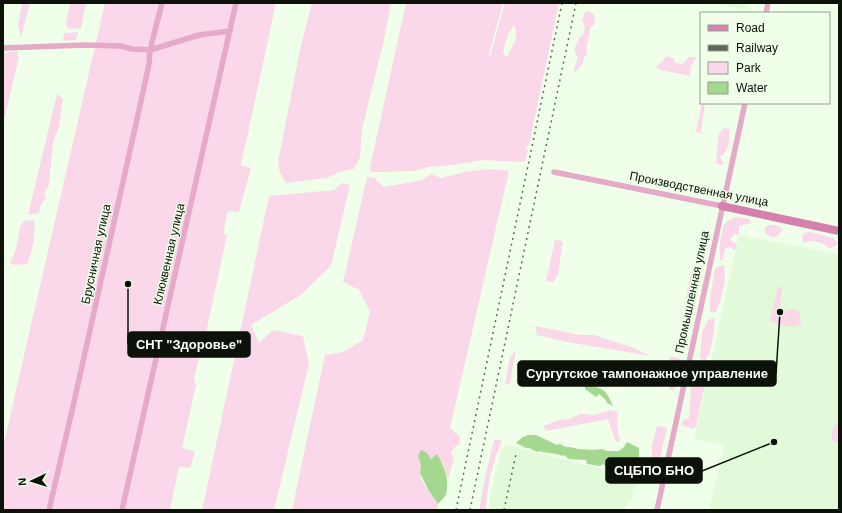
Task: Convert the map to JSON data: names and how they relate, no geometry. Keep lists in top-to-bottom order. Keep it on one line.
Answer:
{"streets":{"street":["Производственная улица","Брусничная улица","Клюквенная улица","Промышленная улица"]},"crossings":[["Производственная улица","Промышленная улица"]],"places":["СНТ \"Здоровье\"","Сургутское тампонажное управление","СЦБПО БНО"],"legend":["Road","Railway","Park","Water"],"north":"left"}
